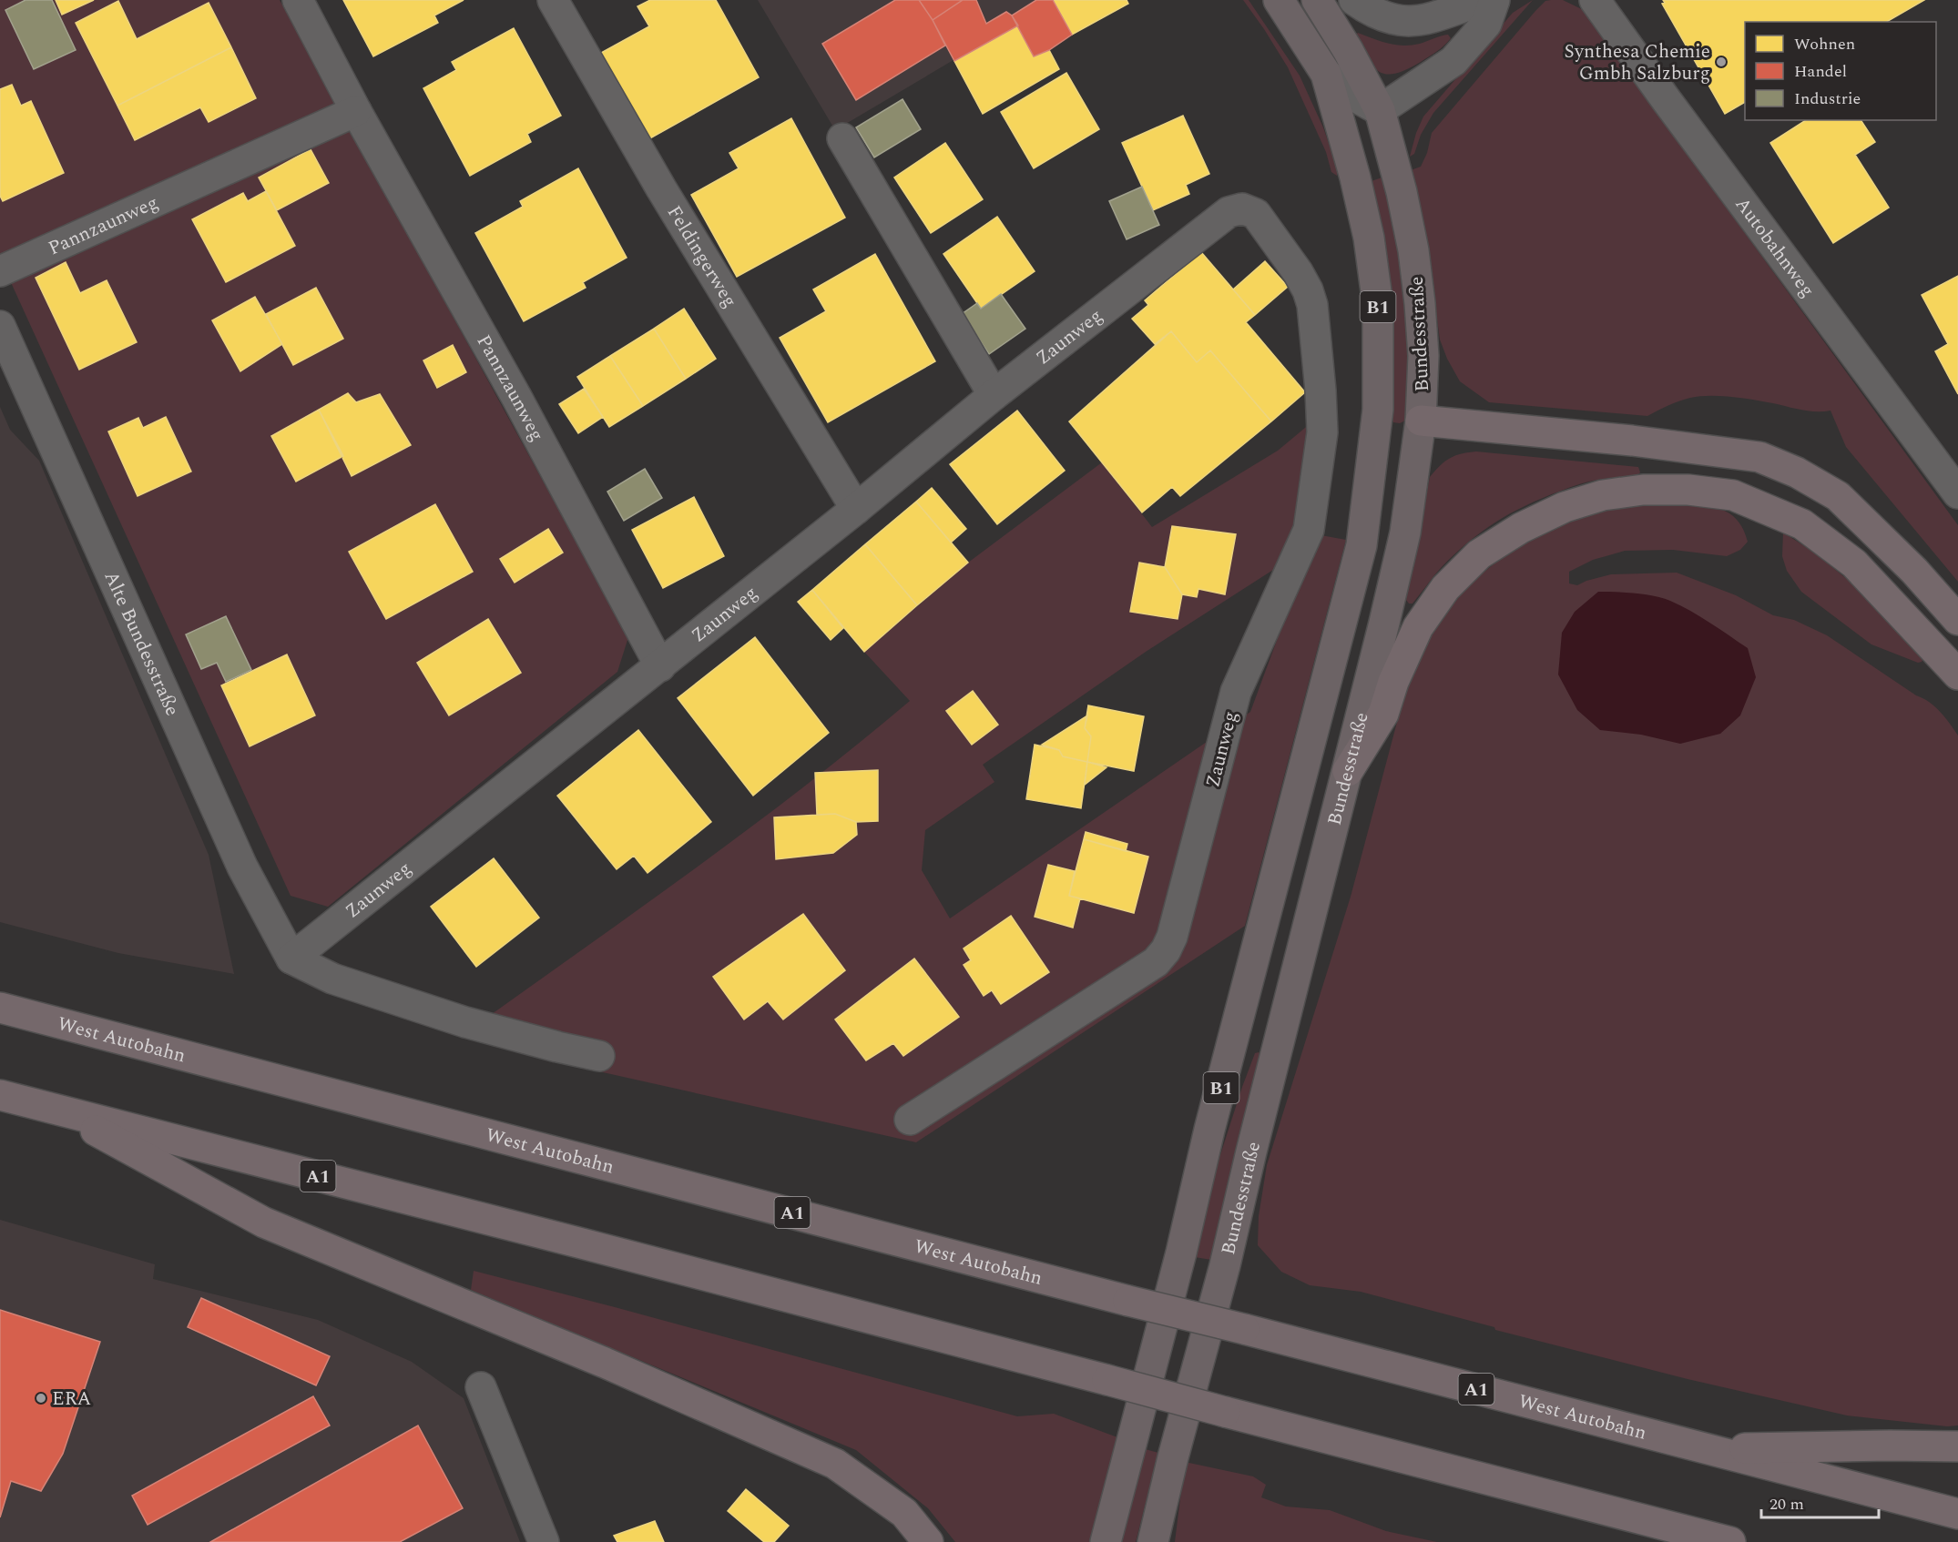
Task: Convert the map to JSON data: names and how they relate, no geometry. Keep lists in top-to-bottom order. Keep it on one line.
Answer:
{"streets":{"highway":["West Autobahn","A1"],"main road":["B1","Bundesstraße"],"street":["Pannzaunweg","Autobahnweg","Feldingerweg","Zaunweg","Alte Bundesstraße"]},"crossings":[["Pannzaunweg","Zaunweg"],["Feldingerweg","Zaunweg"],["Zaunweg","Alte Bundesstraße"]],"places":["Synthesa Chemie Gmbh Salzburg","ERA"],"legend":["Wohnen","Handel","Industrie"],"scale_bar":"20 m"}
